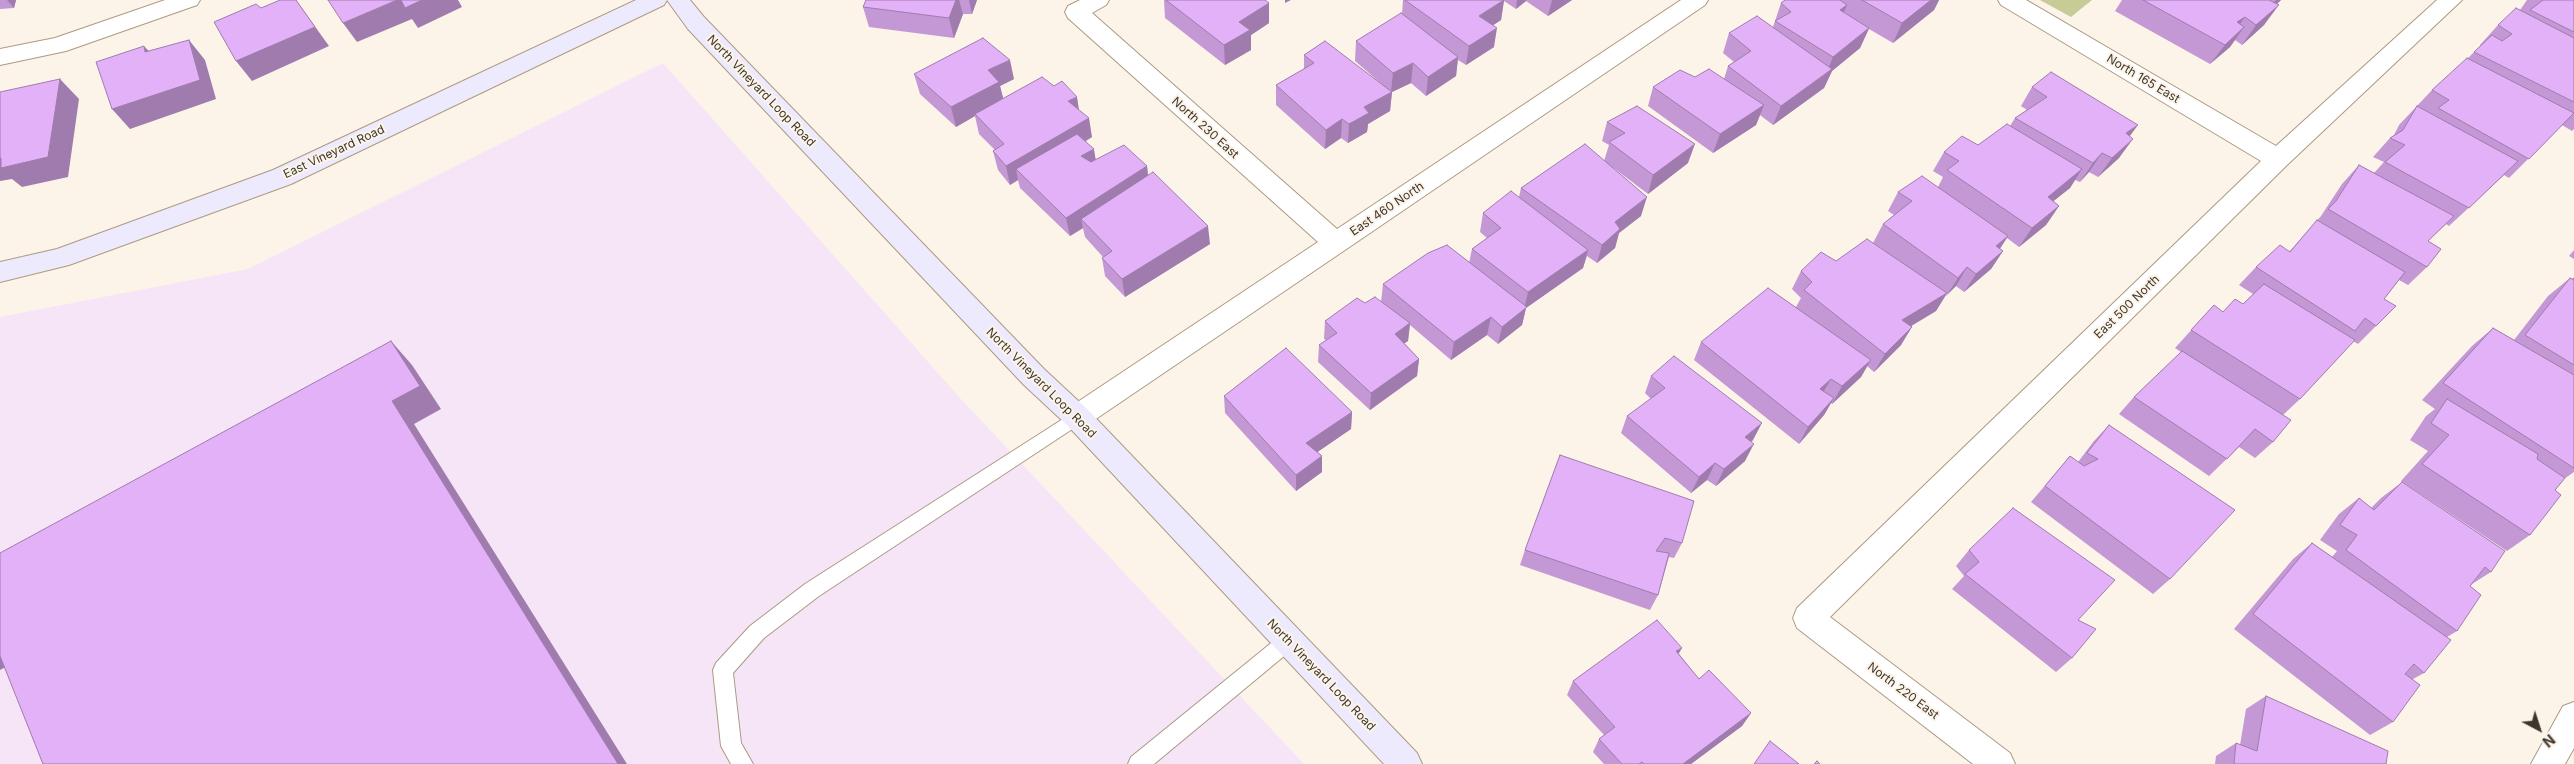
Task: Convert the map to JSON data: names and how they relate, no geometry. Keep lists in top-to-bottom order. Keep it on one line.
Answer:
{"streets":{"street":["North 165 East","North Vineyard Loop Road","North 230 East","East Vineyard Road","East 460 North","East 500 North","North 220 East"]},"crossings":[["North 165 East","East 500 North"],["North Vineyard Loop Road","East 460 North"],["North 230 East","East 460 North"],["East 500 North","North 220 East"]],"north":"bottom right"}
